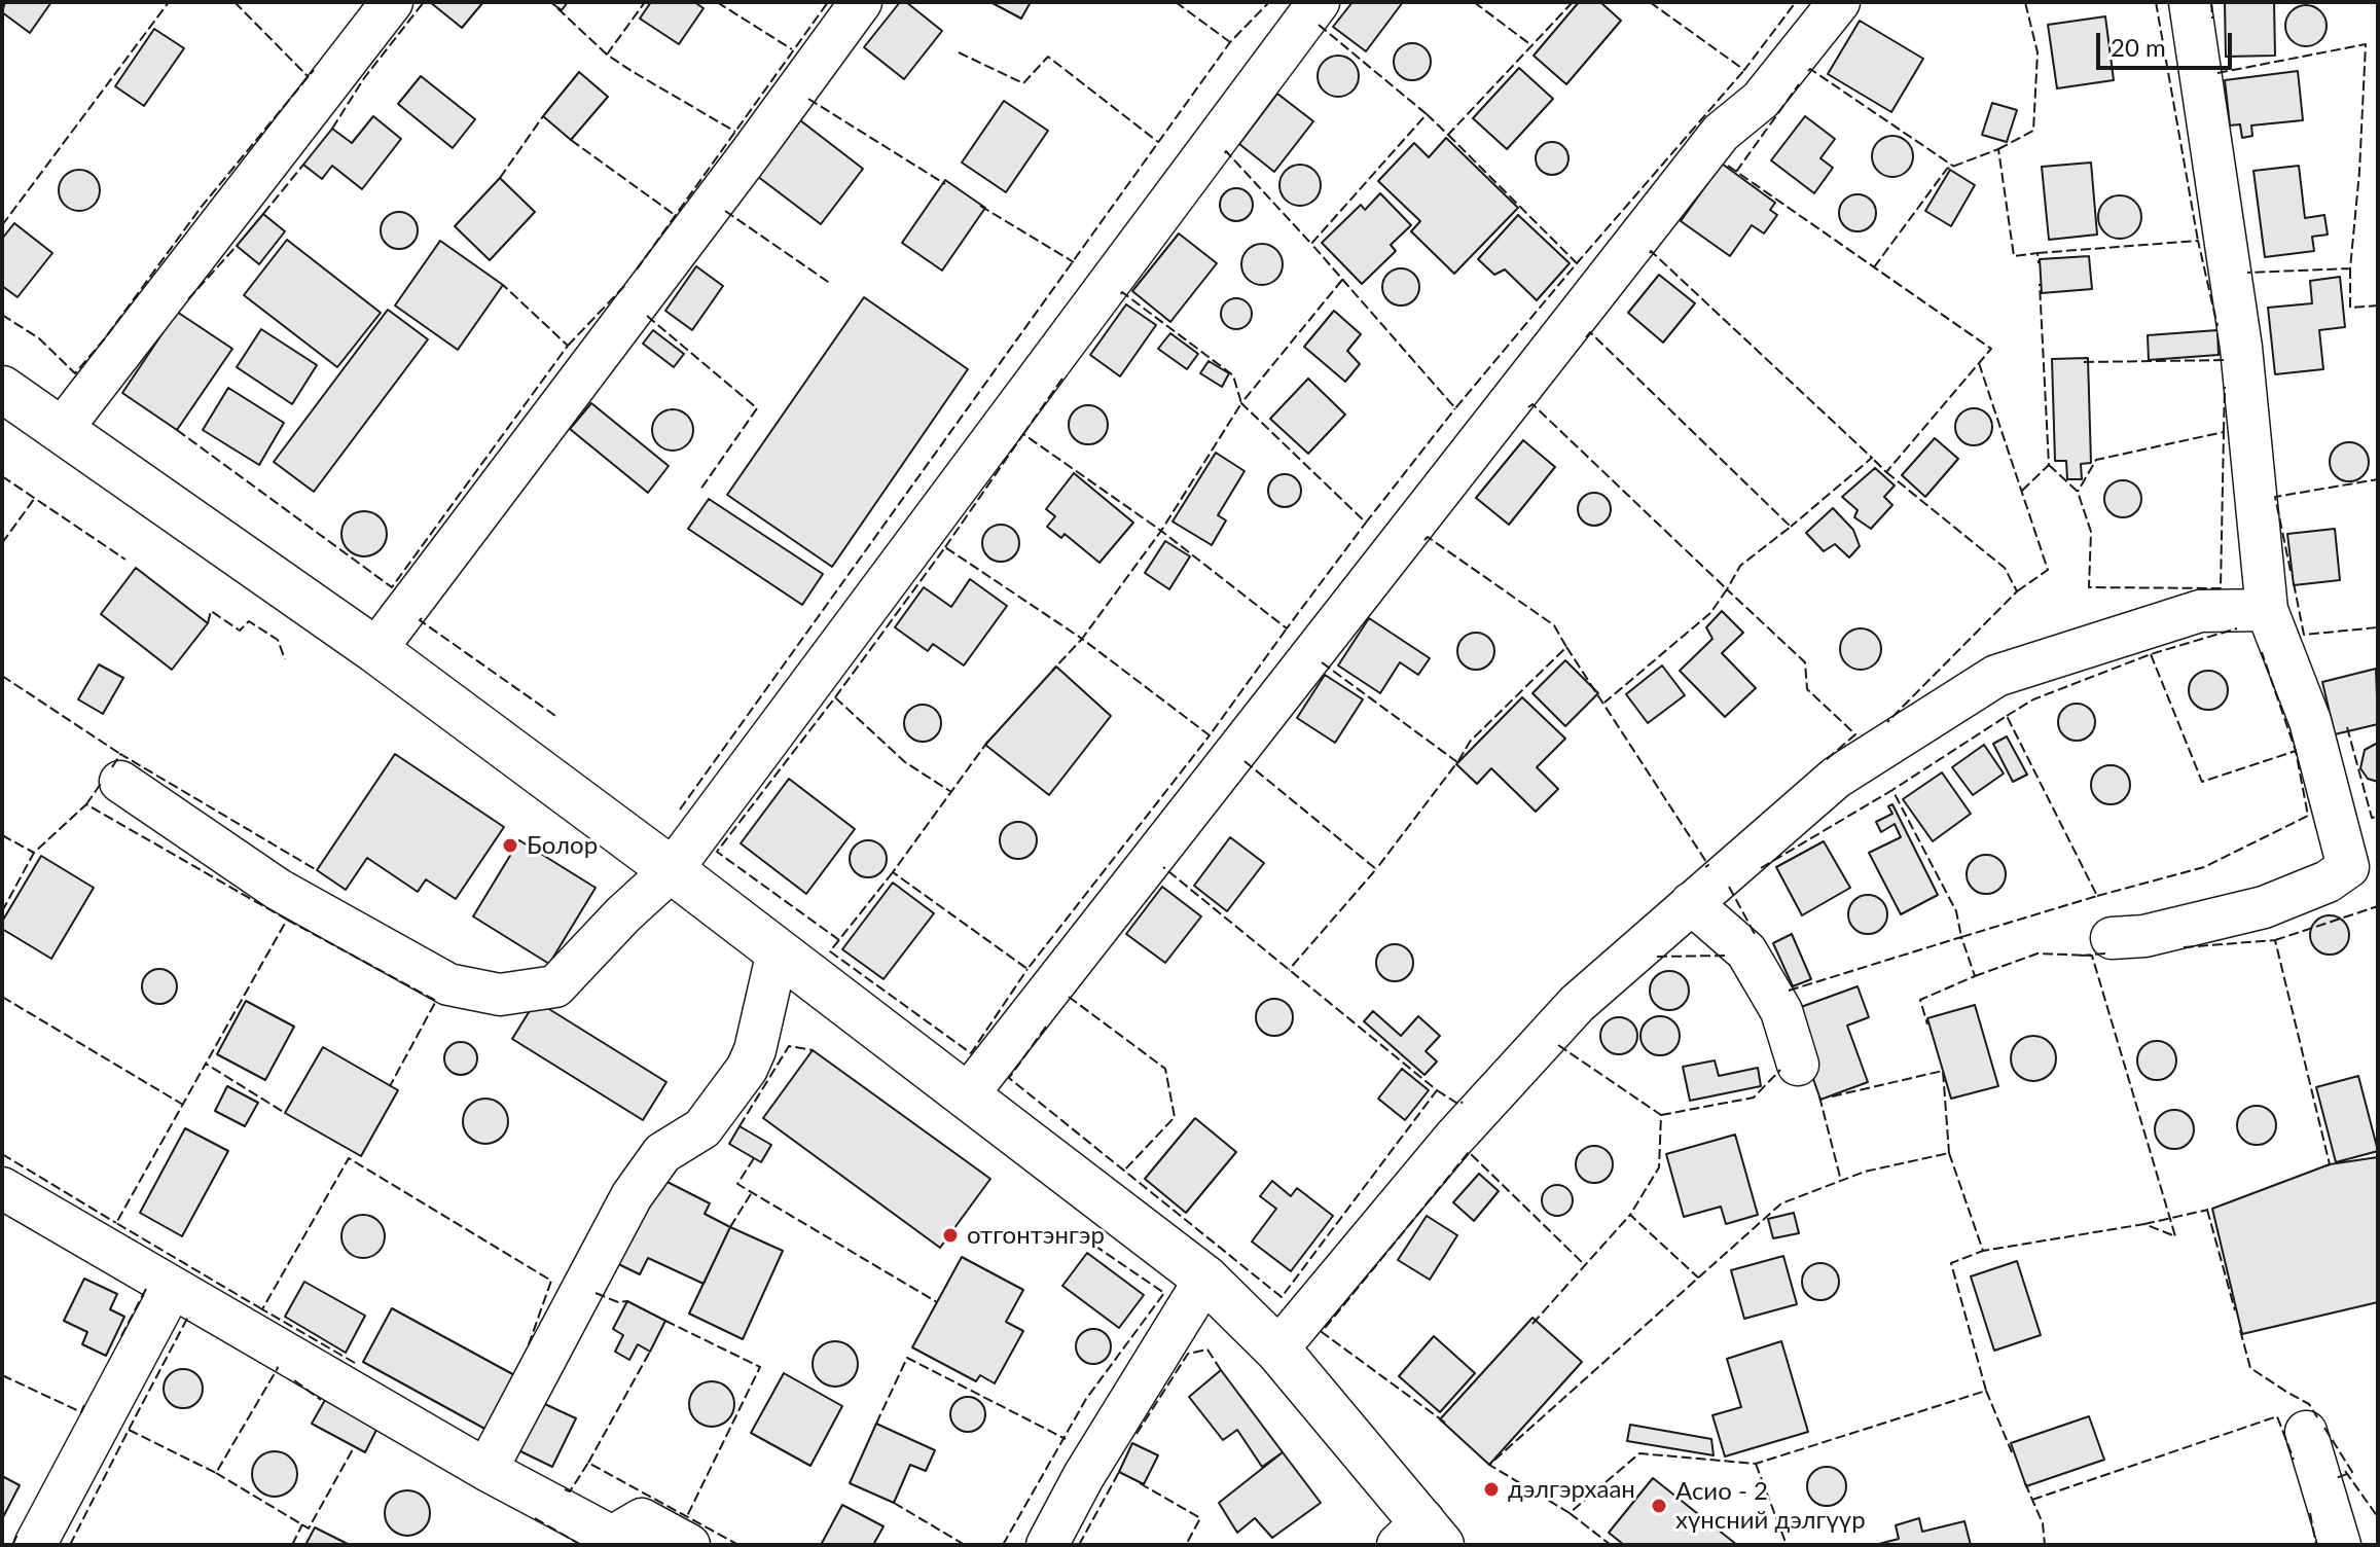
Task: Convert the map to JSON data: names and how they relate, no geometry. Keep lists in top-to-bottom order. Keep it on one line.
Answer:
{"places":["Болор","отгонтэнгэр","дэлгэрхаан","Асио - 2 хүнсний дэлгүүр"],"scale_bar":"20 m"}
